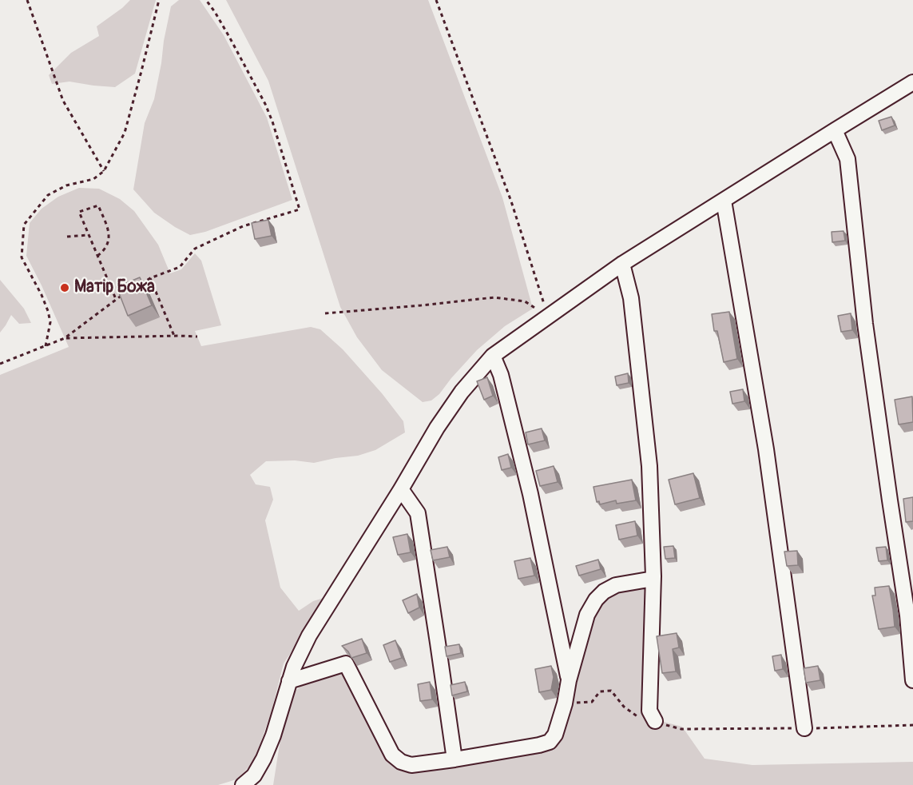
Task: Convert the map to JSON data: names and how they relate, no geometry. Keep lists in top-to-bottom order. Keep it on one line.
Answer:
{"places":["Матір Божа"]}
